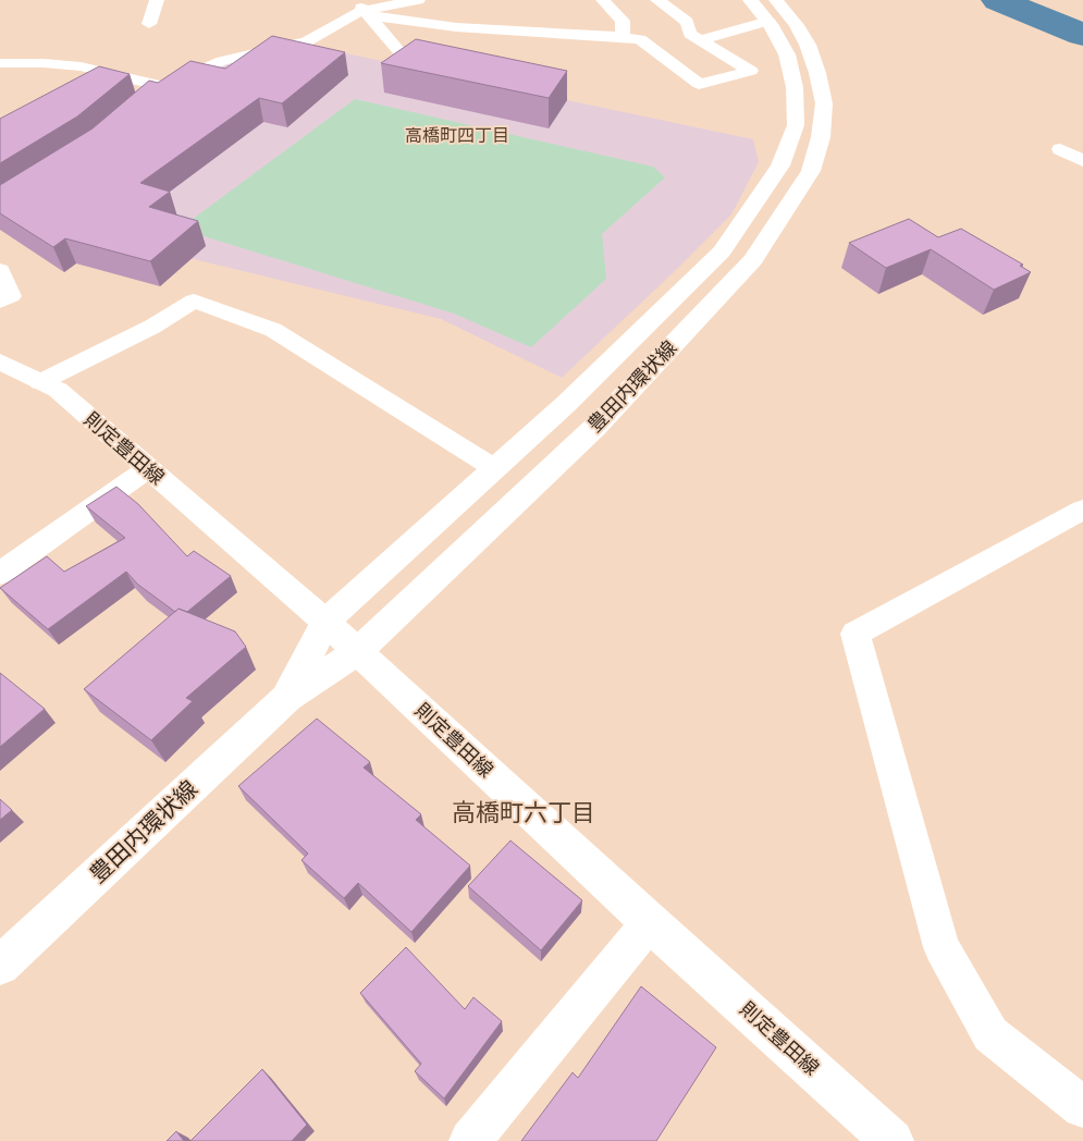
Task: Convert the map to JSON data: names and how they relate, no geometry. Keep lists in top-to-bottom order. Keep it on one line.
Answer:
{"streets":{"street":["豊田内環状線","則定豊田線"]},"crossings":[["豊田内環状線","則定豊田線"]],"districts":["高橋町四丁目","高橋町六丁目"]}
